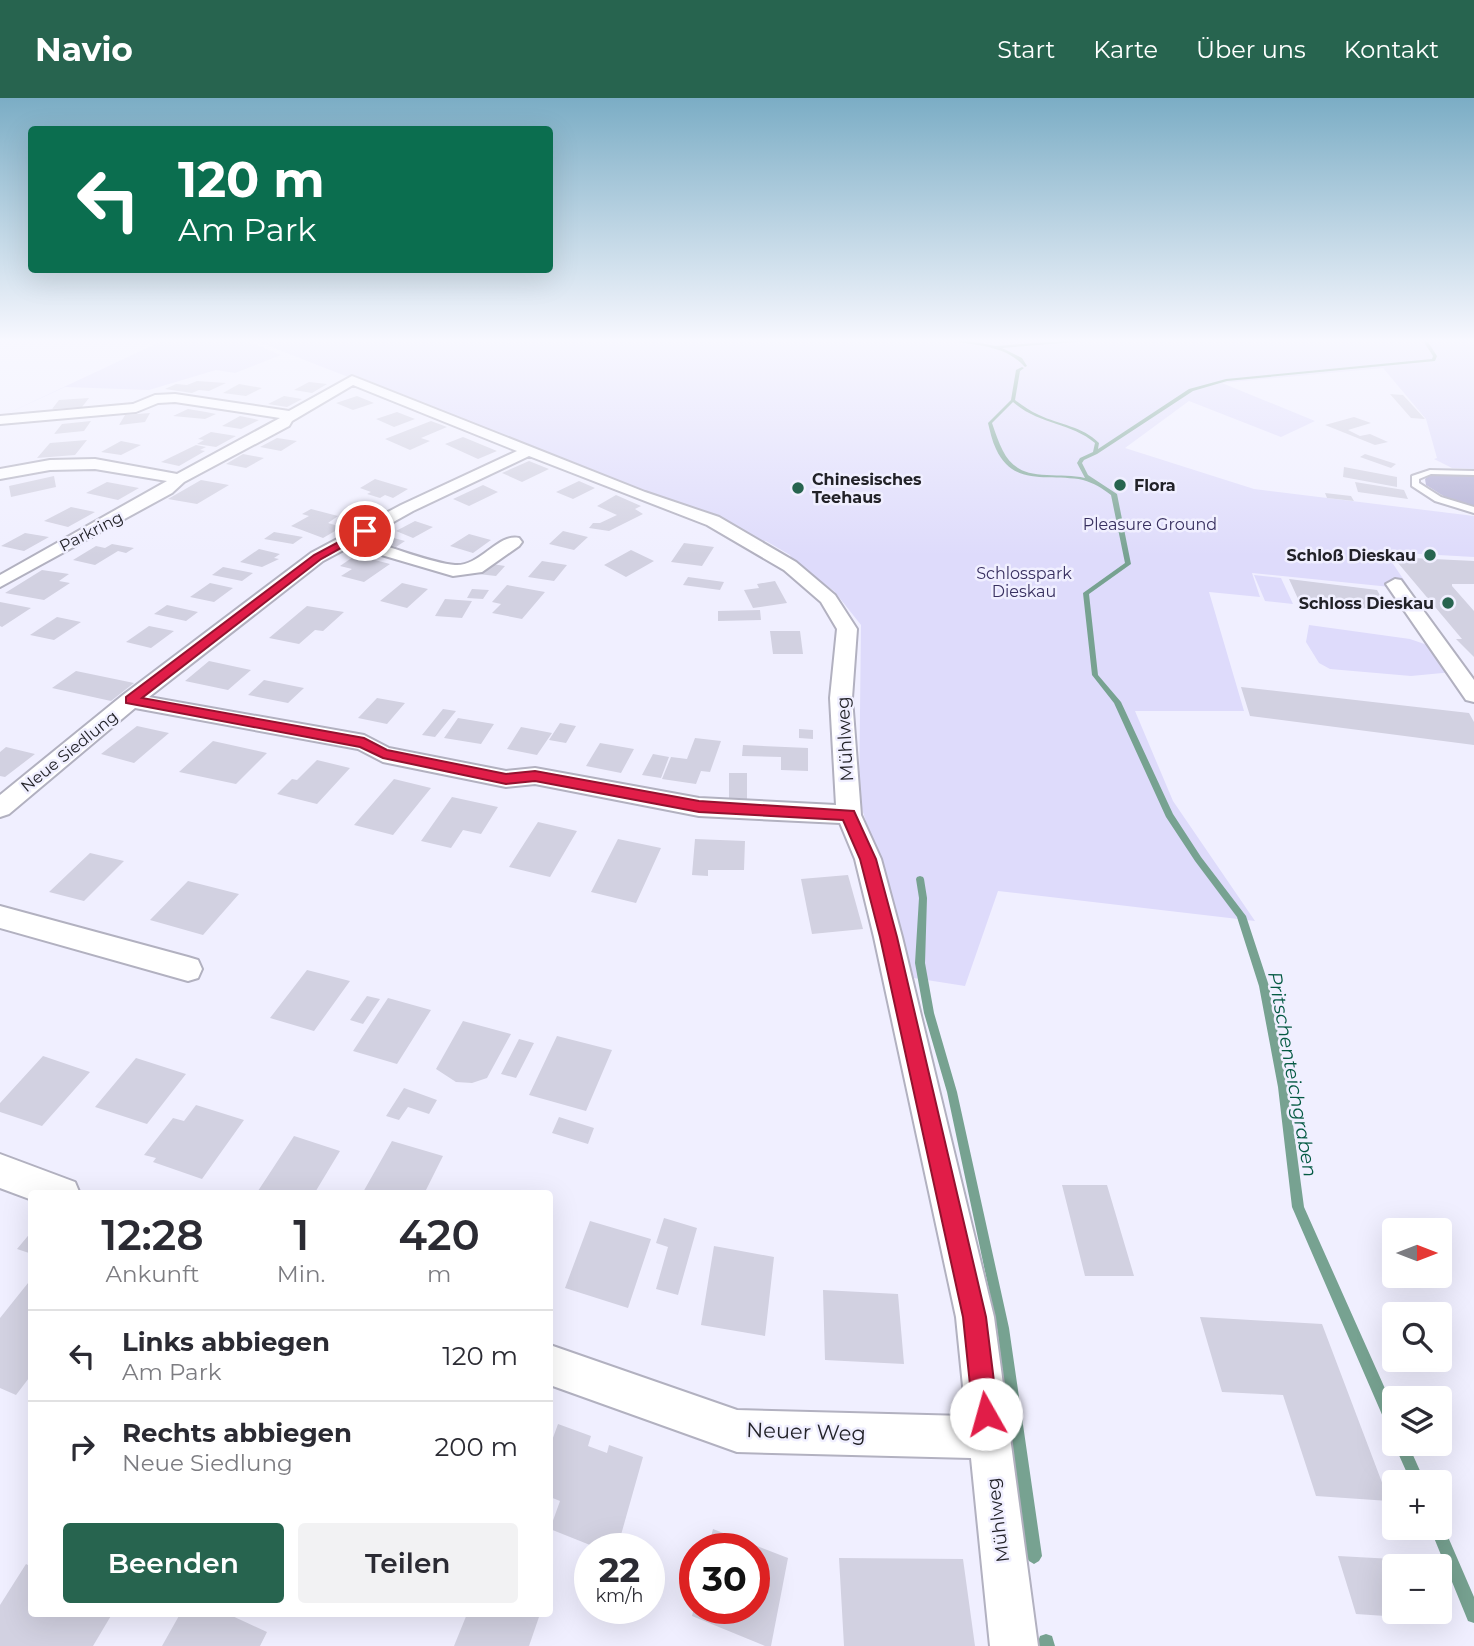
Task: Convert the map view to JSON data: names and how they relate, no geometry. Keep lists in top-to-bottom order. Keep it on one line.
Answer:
{"streets":{"street":["Parkring","Mühlweg","Neue Siedlung","Neuer Weg"]},"crossings":[["Mühlweg","Neue Siedlung"],["Mühlweg","Neuer Weg"]],"water":["Pritschenteichgraben"],"parks":["Pleasure Ground","Schlosspark Dieskau"],"places":["Flora","Chinesisches Teehaus","Schloß Dieskau","Schloss Dieskau"],"north":"right","page":{"header":"Navio","nav":["Start","Karte","Über uns","Kontakt"],"turn":["120 m","Am Park"],"eta":["12:28","Ankunft","1","Min.","420","m"],"map_buttons":["+","−"],"list":[{"name":"Links abbiegen","note":"Am Park","value":"120 m"},{"name":"Rechts abbiegen","note":"Neue Siedlung","value":"200 m"}],"buttons":["Beenden","Teilen"],"speed":"22 km/h","limit":"30"}}
